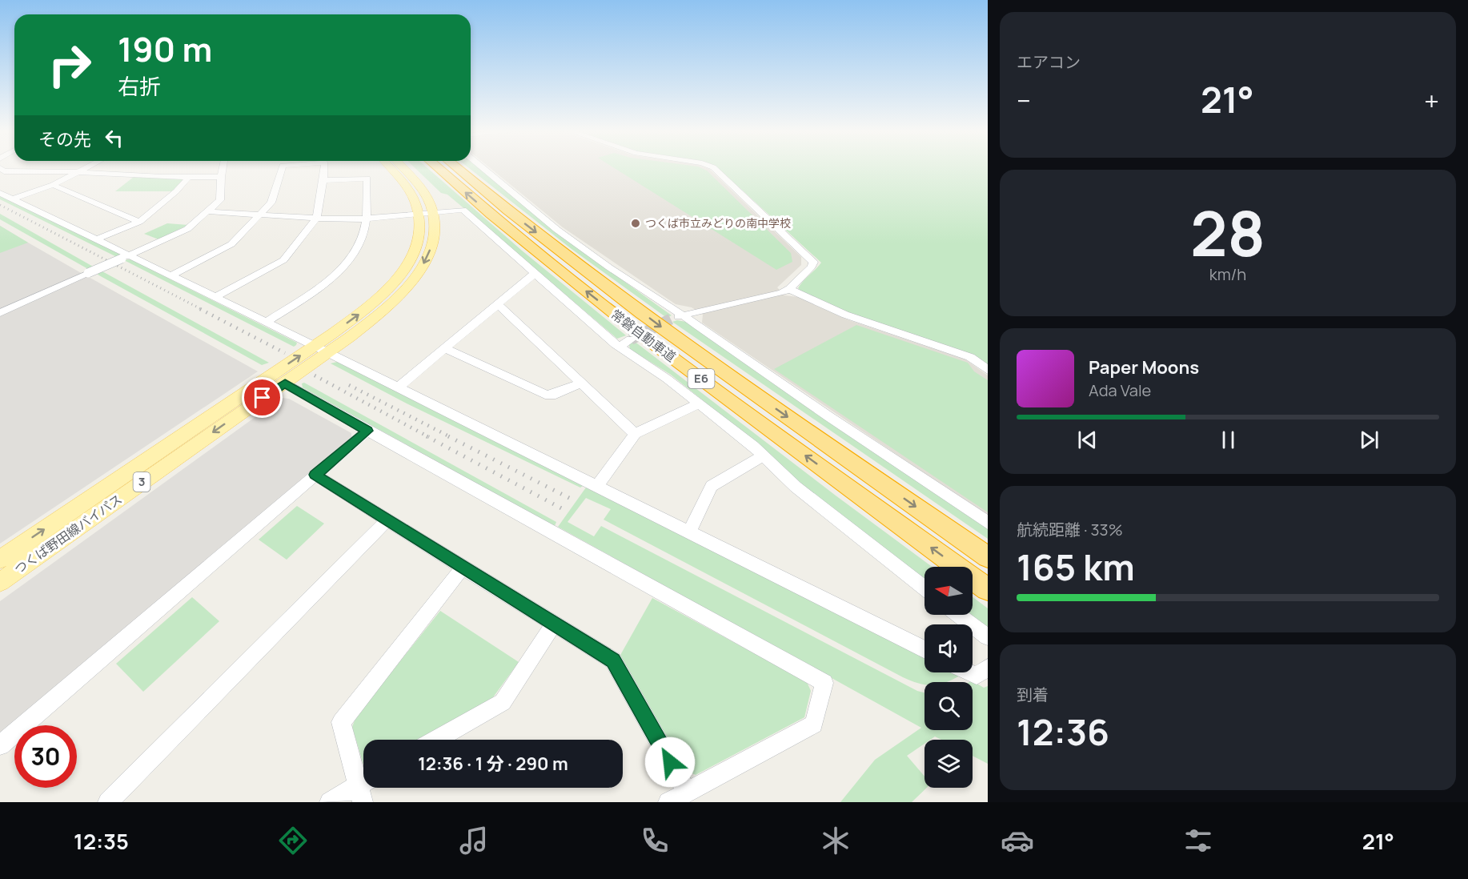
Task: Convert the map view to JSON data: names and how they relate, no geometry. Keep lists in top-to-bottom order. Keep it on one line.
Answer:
{"streets":{"highway":["常磐自動車道","E6"],"main road":["3","つくば野田線バイパス"]},"places":["つくば市立みどりの南中学校"],"north":"left","page":{"tile":["エアコン",["28","km/h"],["航続距離 · 33%","165 km"],["到着","12:36"]],"turn":["190 m","右折"],"heat":["−","21°","+"],"then":"その先","song":["Paper Moons","Ada Vale"],"limit":"30","trip":"12:36 · 1 分 · 290 m","tabs":["12:35","21°"]}}
